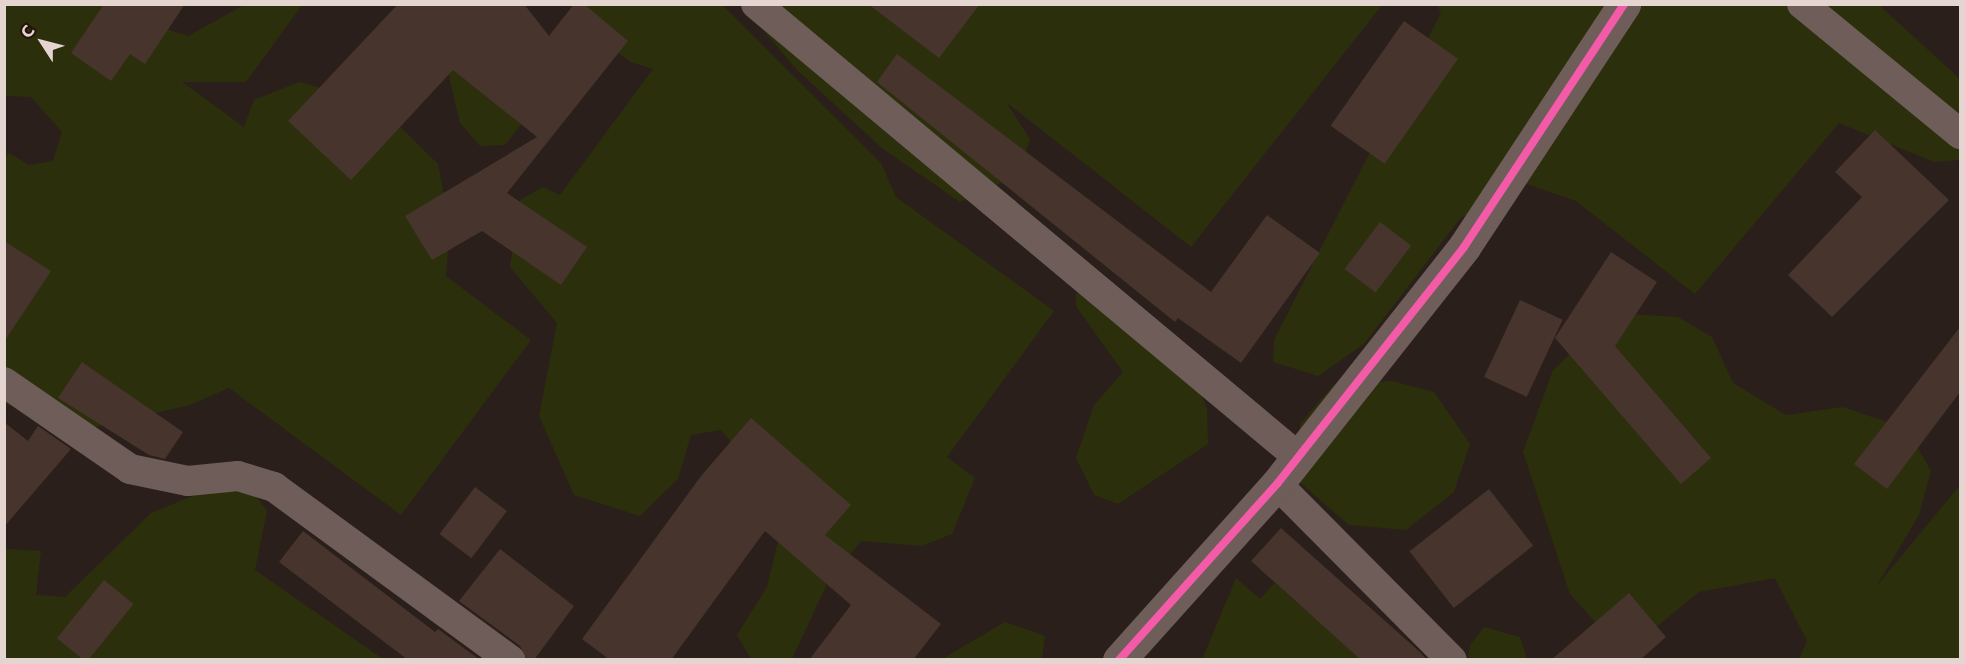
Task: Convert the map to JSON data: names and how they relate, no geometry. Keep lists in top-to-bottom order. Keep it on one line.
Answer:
{"north":"top left"}
